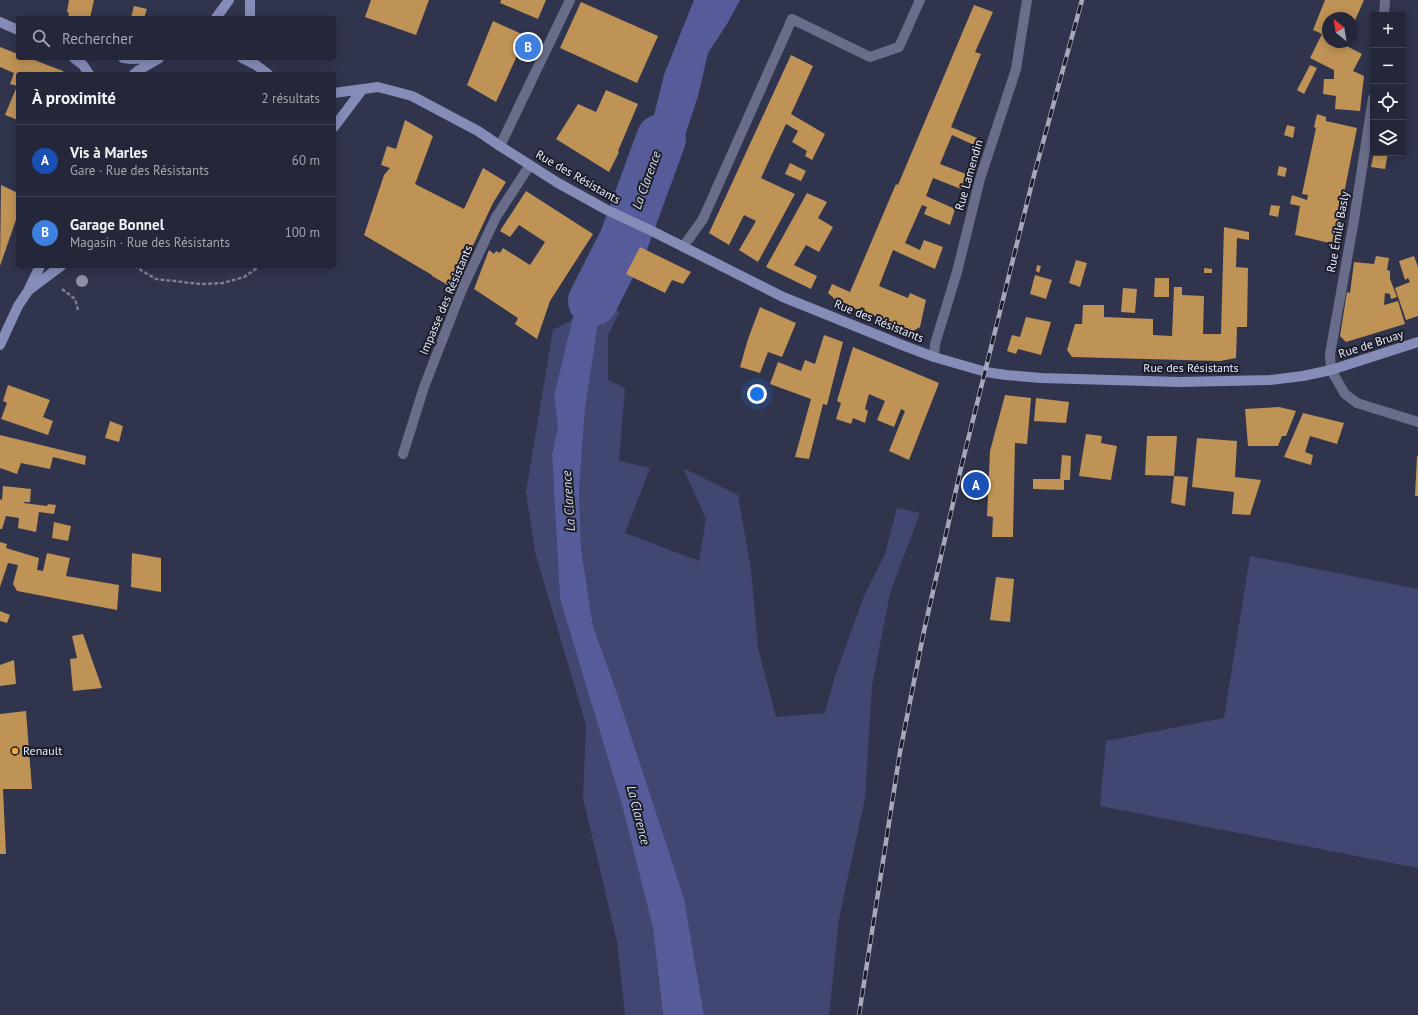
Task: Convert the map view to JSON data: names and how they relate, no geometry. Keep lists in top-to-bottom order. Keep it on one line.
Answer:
{"streets":{"main road":["Rue des Résistants","Rue de Bruay"],"street":["Rue Lamendin","Rue Émile Basly","Impasse des Résistants"]},"crossings":[["Rue Lamendin","Rue des Résistants"],["Rue des Résistants","Rue Émile Basly"],["Rue des Résistants","Impasse des Résistants"],["Rue des Résistants","Rue de Bruay"],["Rue Émile Basly","Rue de Bruay"]],"water":["La Clarence"],"places":["Renault"],"north":"top left","page":{"map_buttons":["+","−"],"search":"Rechercher","pins":["B","A"],"heading":["À proximité","2 résultats"],"list":[{"mark":"A","name":"Vis à Marles","note":"Gare · Rue des Résistants","value":"60 m"},{"mark":"B","name":"Garage Bonnel","note":"Magasin · Rue des Résistants","value":"100 m"}]}}
